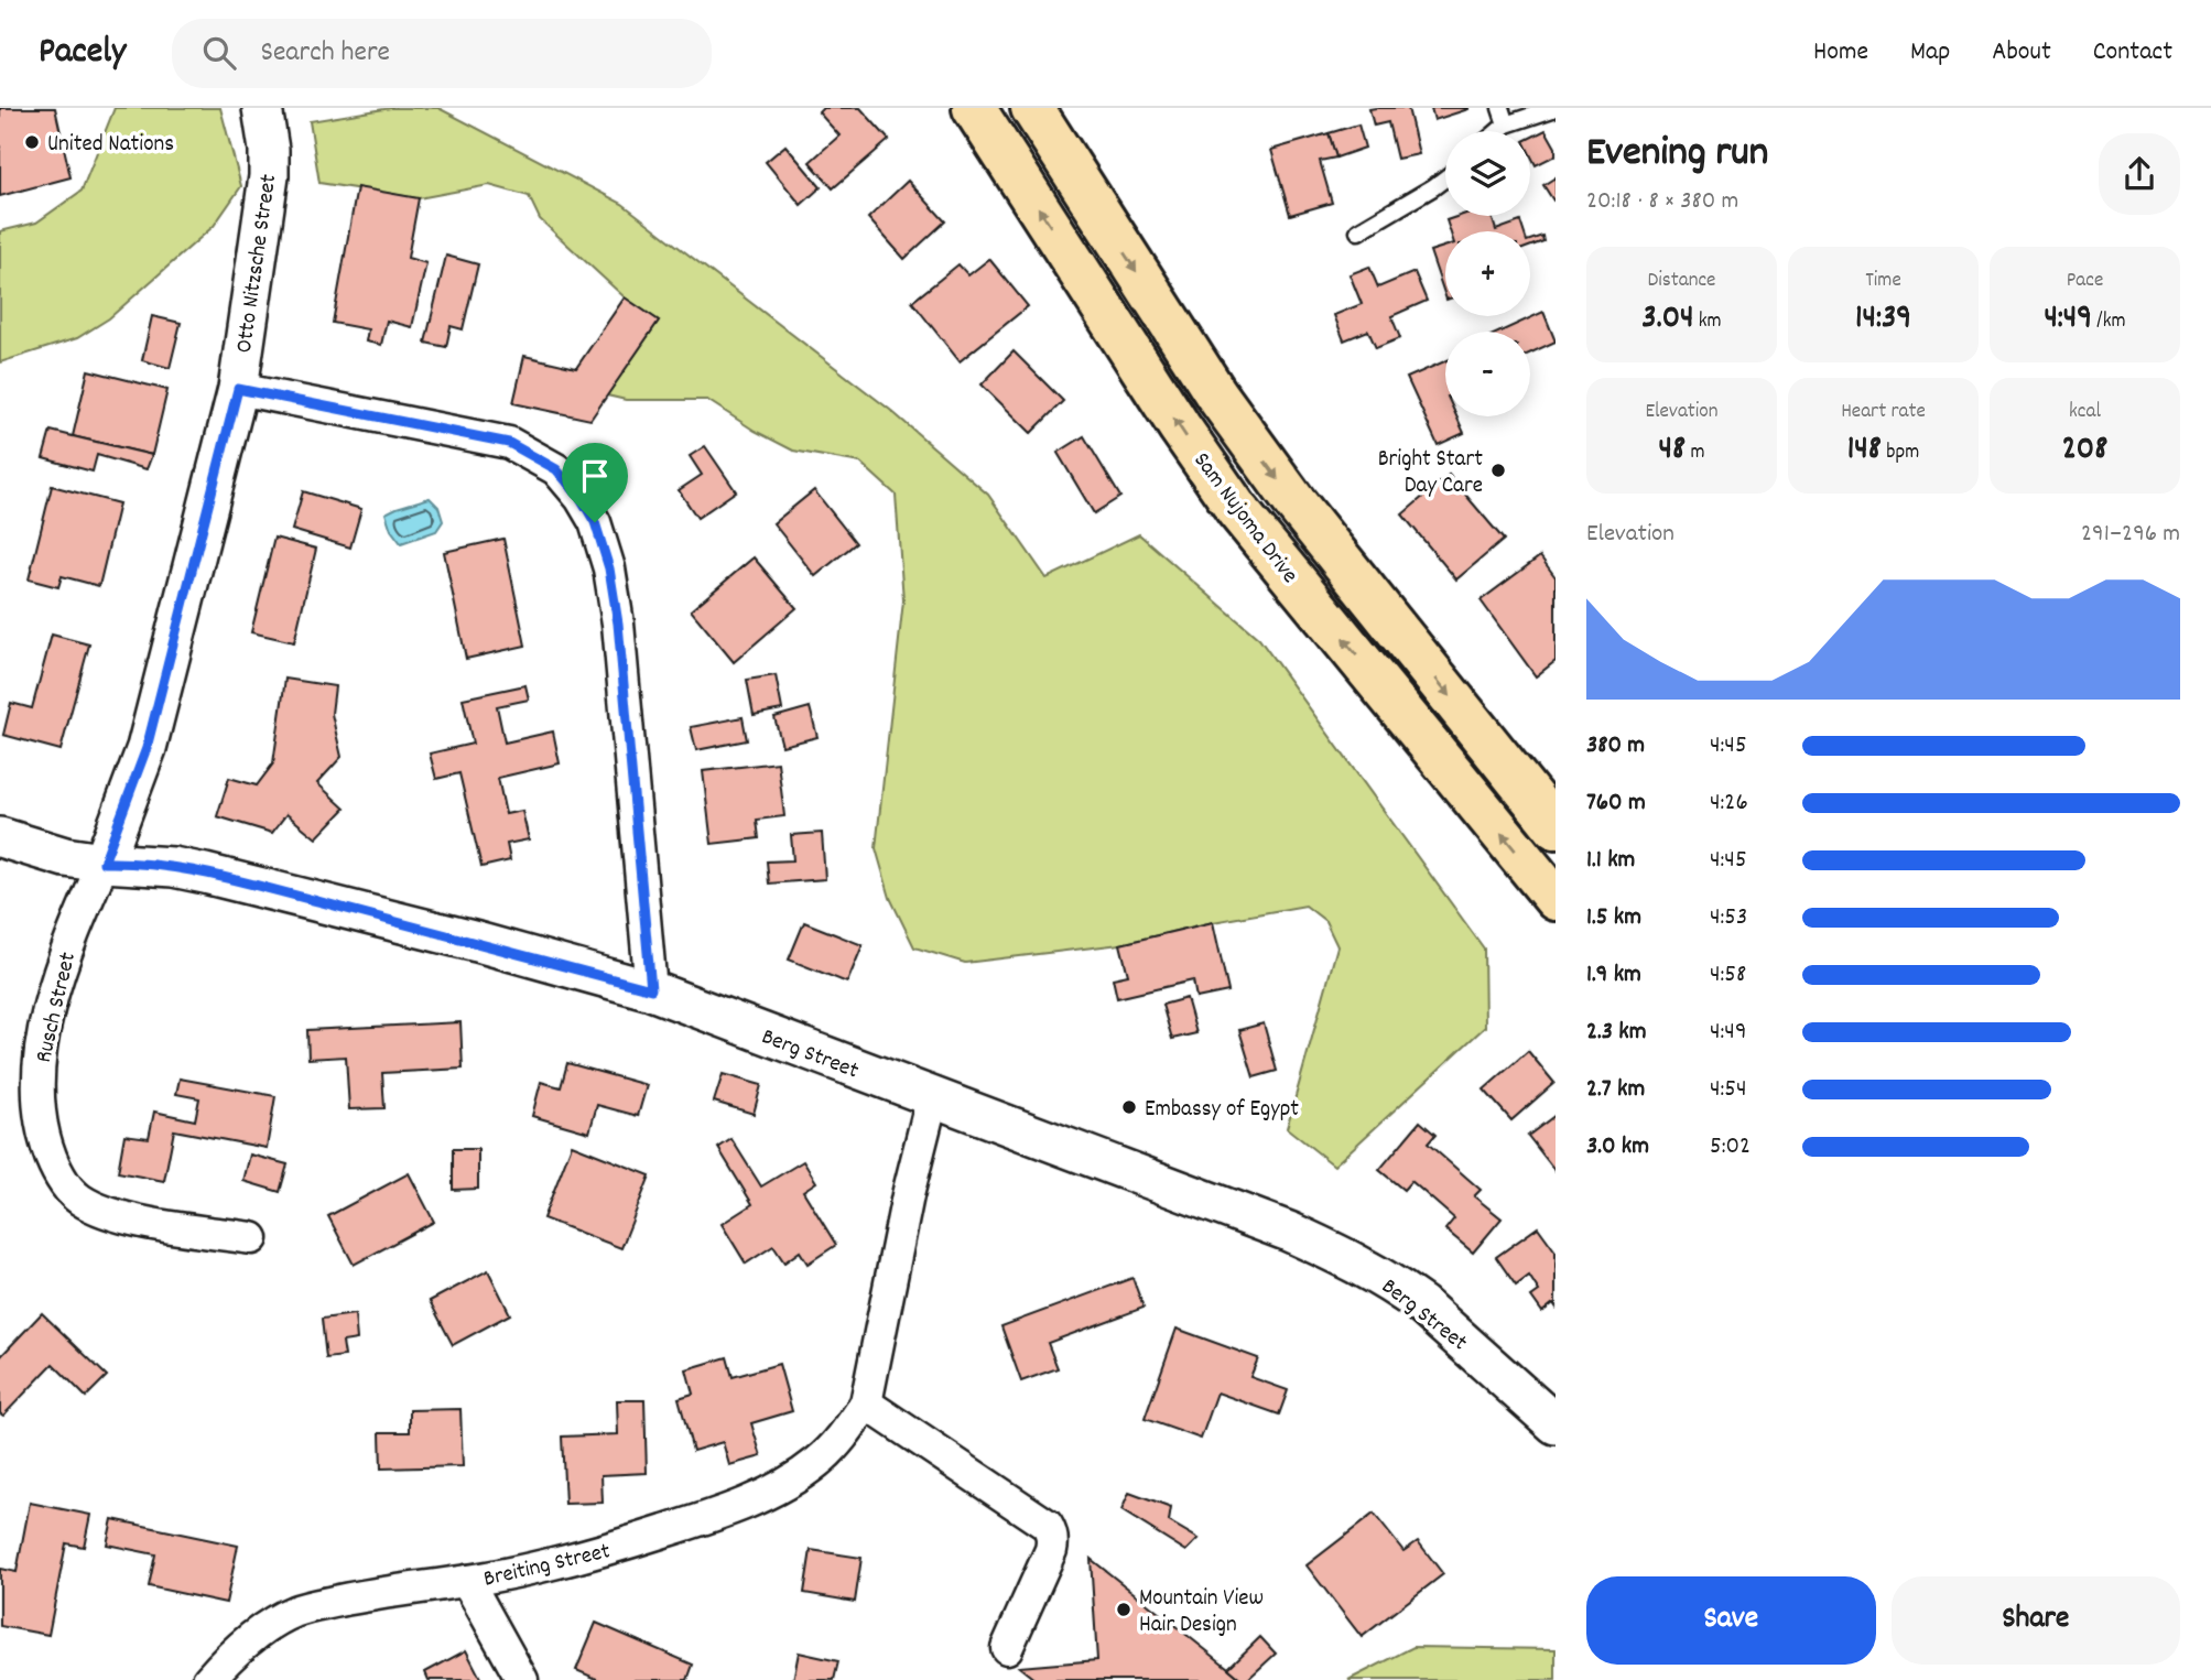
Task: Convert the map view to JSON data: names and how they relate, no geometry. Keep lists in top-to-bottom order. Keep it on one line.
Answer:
{"streets":{"highway":["Sam Nujoma Drive"],"street":["Otto Nitzsche Street","Rusch Street","Berg Street","Breiting Street"]},"crossings":[["Otto Nitzsche Street","Rusch Street"],["Otto Nitzsche Street","Berg Street"],["Rusch Street","Berg Street"],["Berg Street","Breiting Street"]],"places":["United Nations","Bright Start Day Care","Embassy of Egypt","Mountain View Hair Design"],"page":{"header":"Pacely","search":"Search here","nav":["Home","Map","About","Contact"],"heading":["Evening run","20:18 · 8 × 380 m"],"map_buttons":["+","−"],"stats":[["Distance","3.04 km"],["Time","14:39"],["Pace","4:49 /km"],["Elevation","48 m"],["Heart rate","148 bpm"],["kcal","208"]],"chart":["Elevation","291–296 m"],"list":[{"name":"380 m","note":"4:45"},{"name":"760 m","note":"4:26"},{"name":"1.1 km","note":"4:45"},{"name":"1.5 km","note":"4:53"},{"name":"1.9 km","note":"4:58"},{"name":"2.3 km","note":"4:49"},{"name":"2.7 km","note":"4:54"},{"name":"3.0 km","note":"5:02"}],"buttons":["Save","Share"]}}
